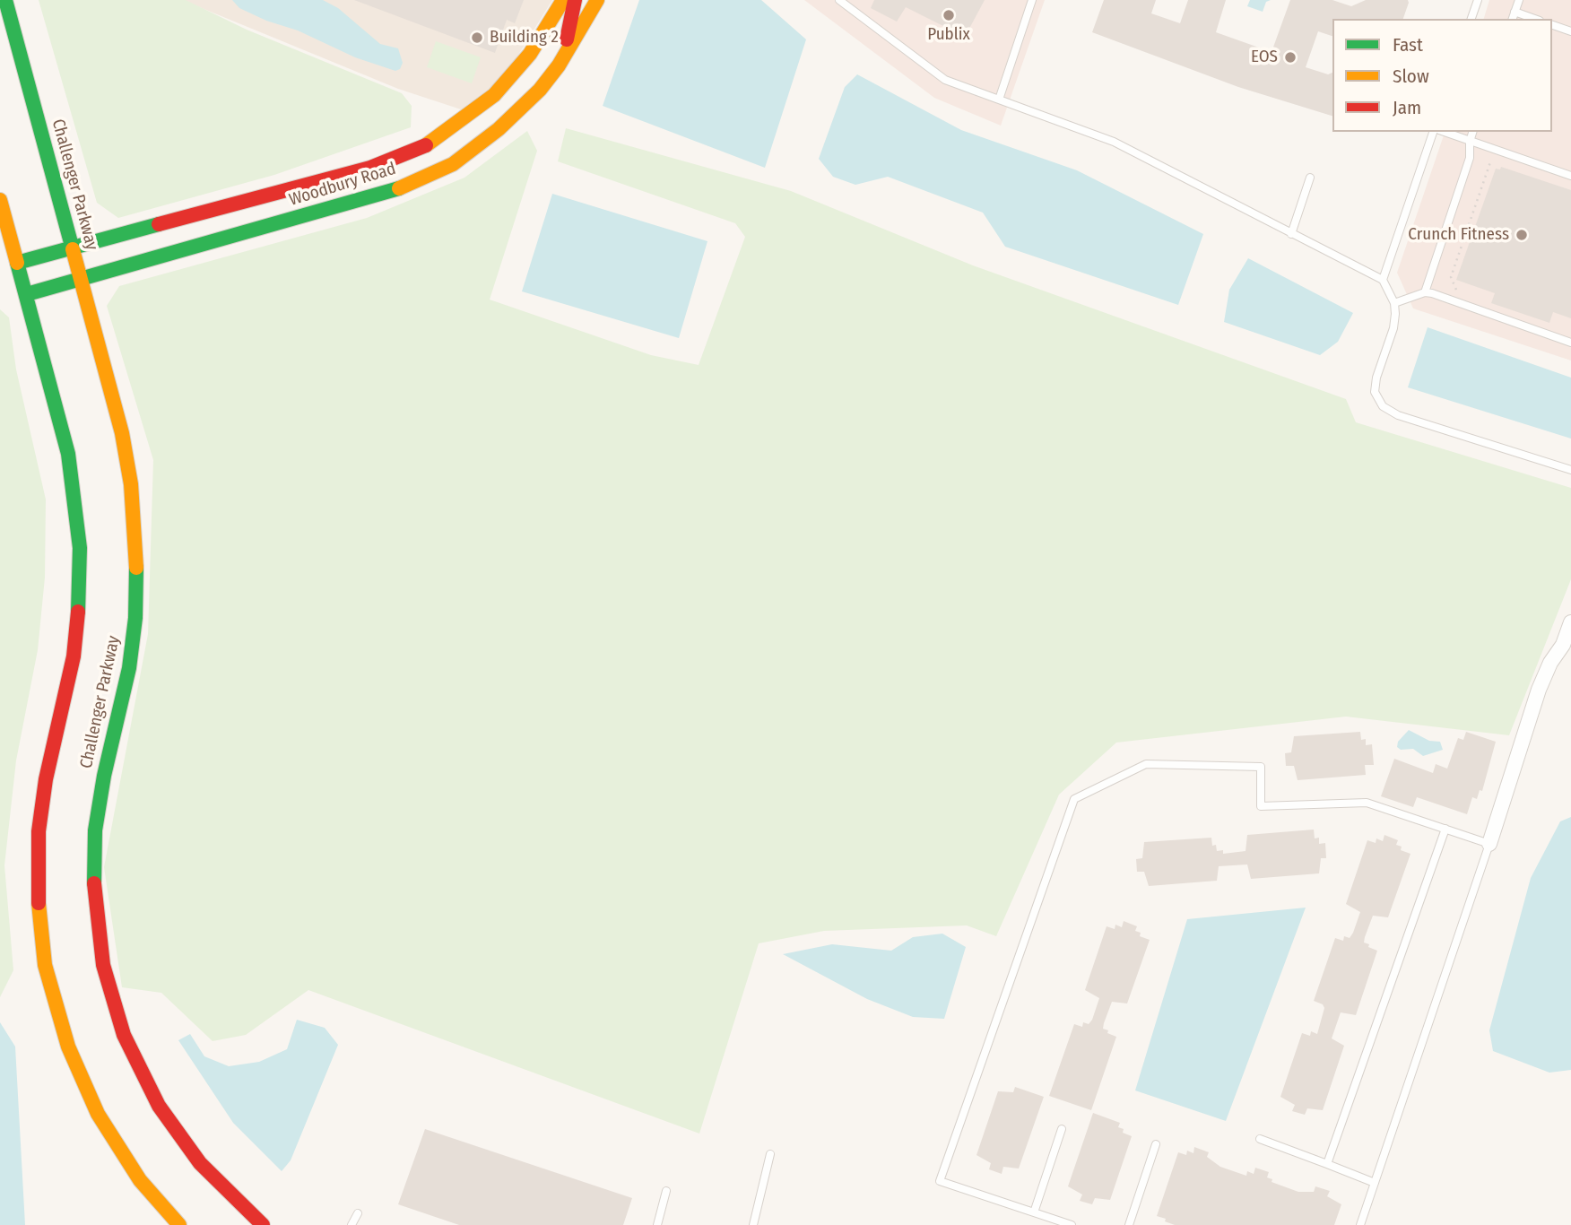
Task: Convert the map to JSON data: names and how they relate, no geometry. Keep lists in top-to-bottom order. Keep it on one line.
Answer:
{"streets":{"main road":["Challenger Parkway","Woodbury Road"]},"crossings":[["Challenger Parkway","Woodbury Road"]],"places":["Publix","Building 2","EOS","Crunch Fitness"],"legend":["Fast","Slow","Jam"]}
